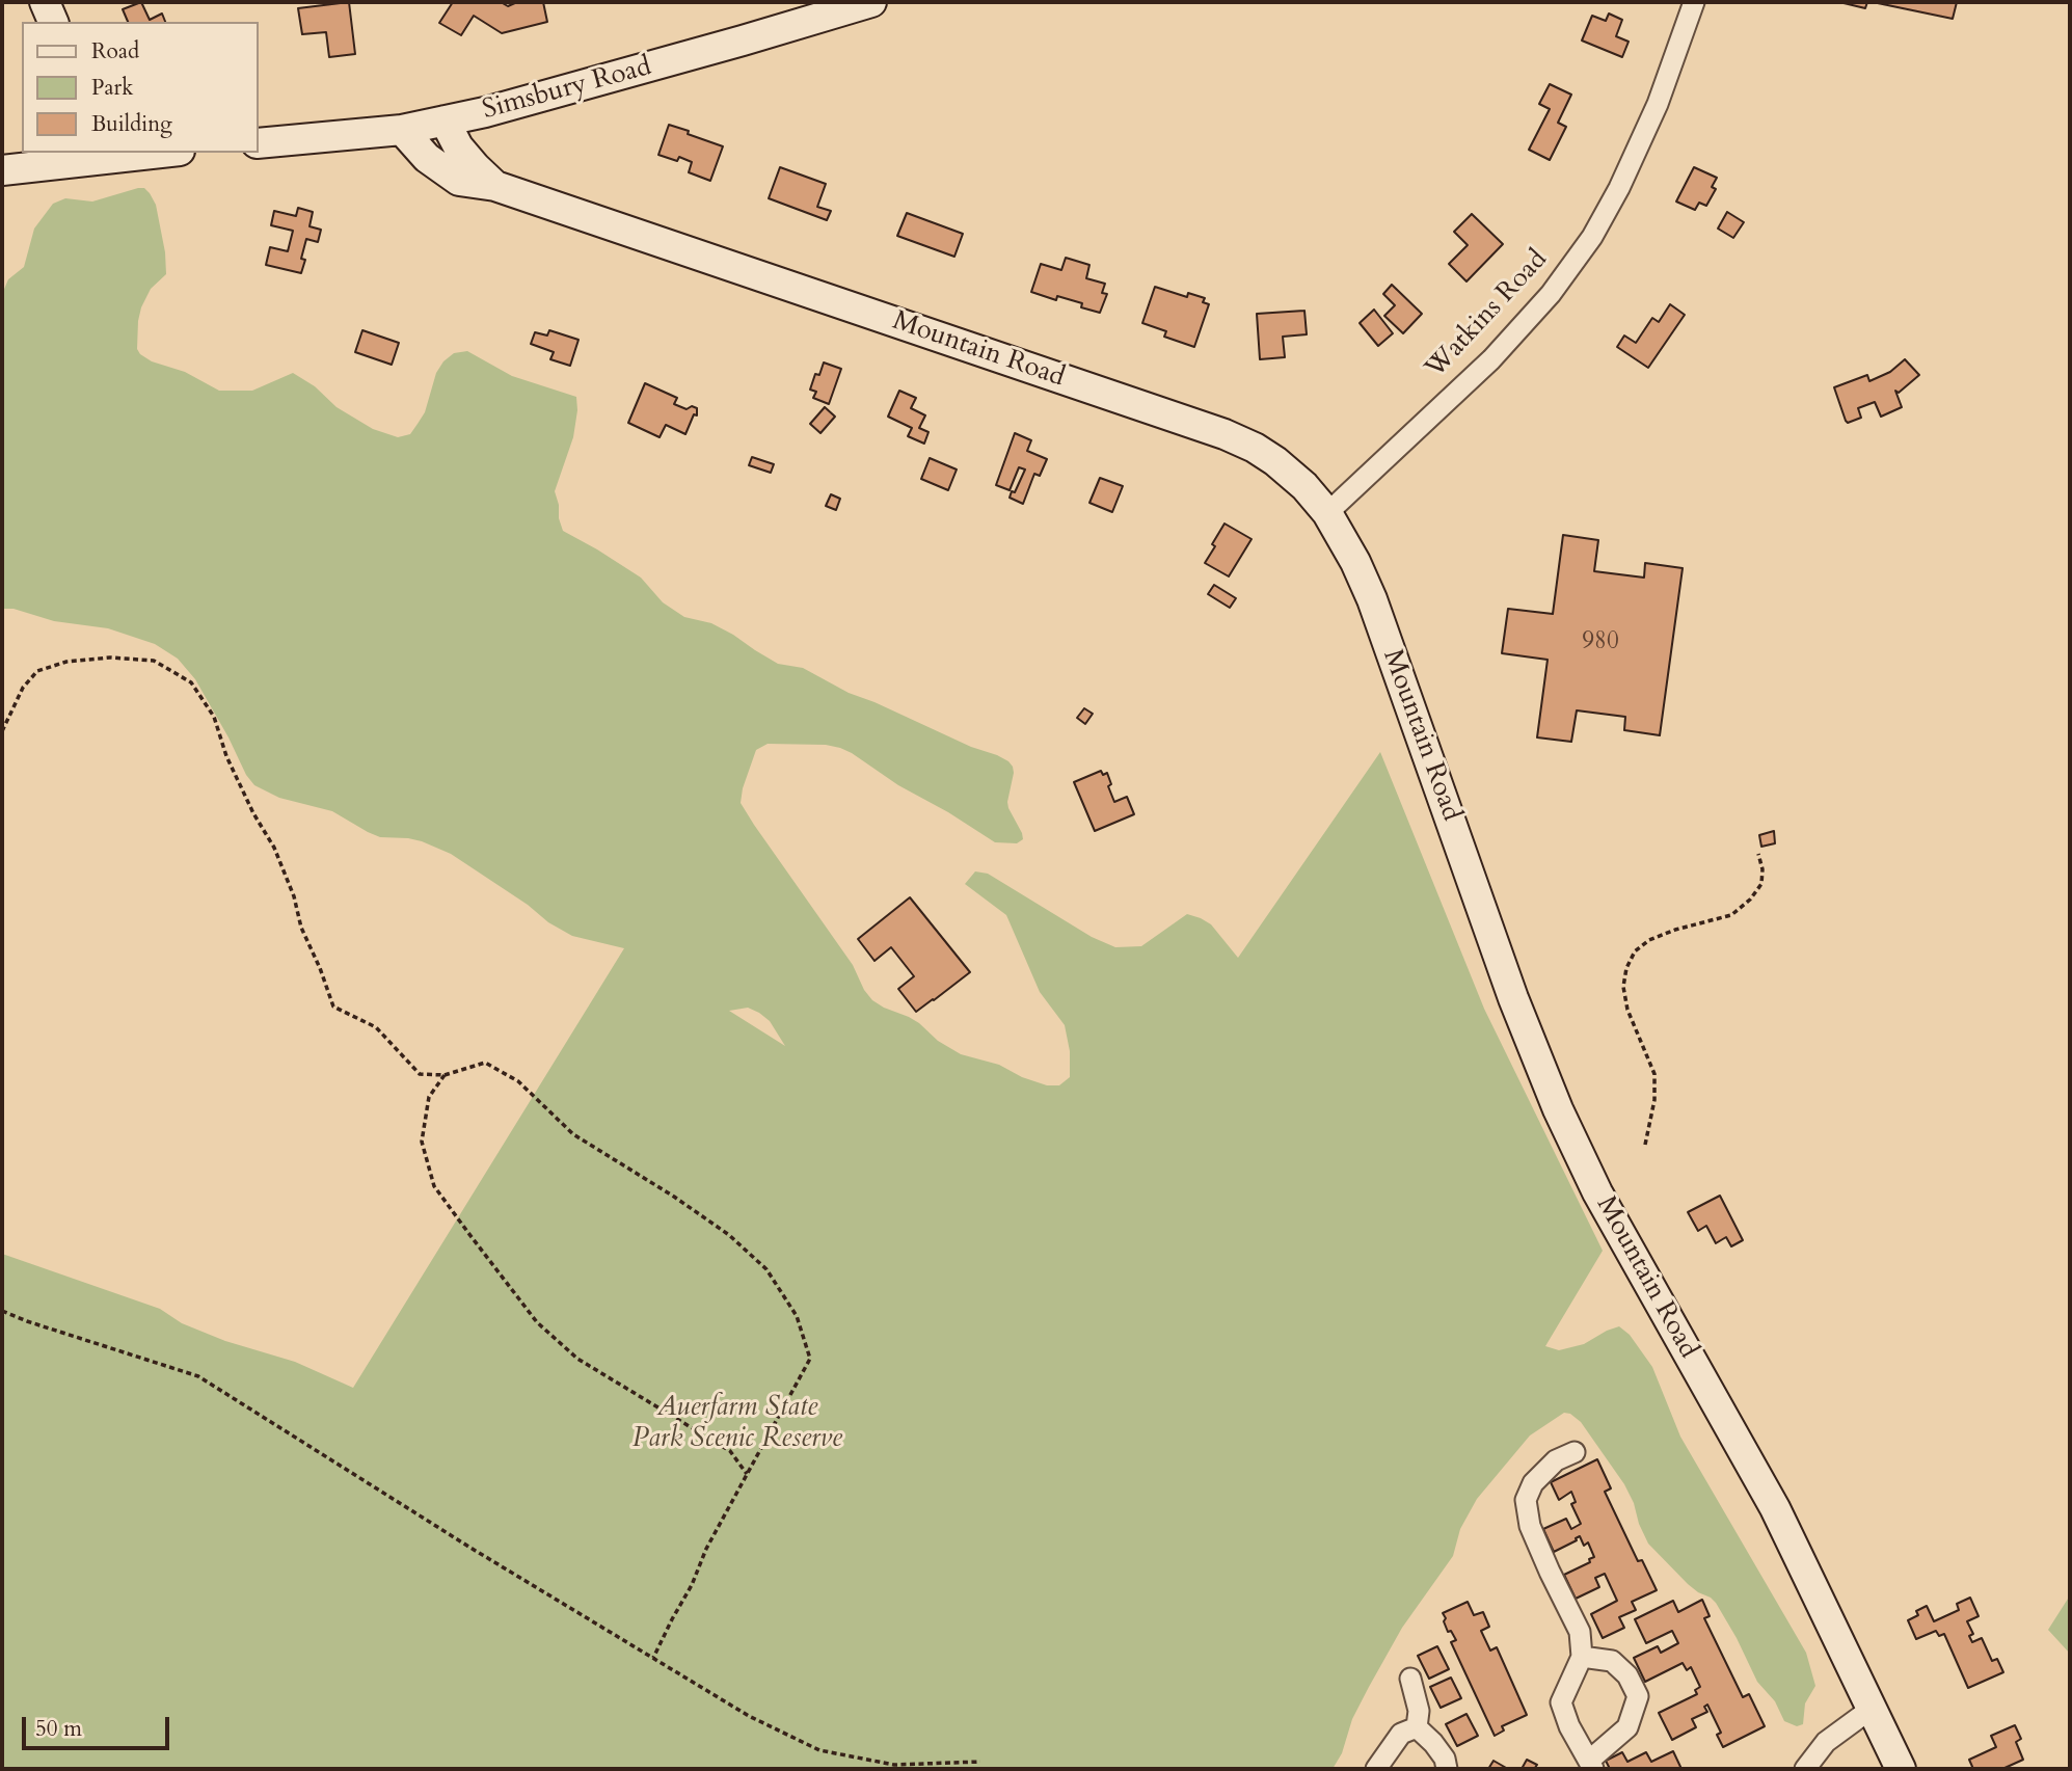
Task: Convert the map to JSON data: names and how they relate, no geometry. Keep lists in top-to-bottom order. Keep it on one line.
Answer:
{"streets":{"main road":["Simsbury Road","Mountain Road"],"street":["Watkins Road"]},"crossings":[["Simsbury Road","Mountain Road"],["Watkins Road","Mountain Road"]],"parks":["Auerfarm State Park Scenic Reserve"],"house_numbers":["980"],"legend":["Road","Park","Building"],"scale_bar":"50 m"}
